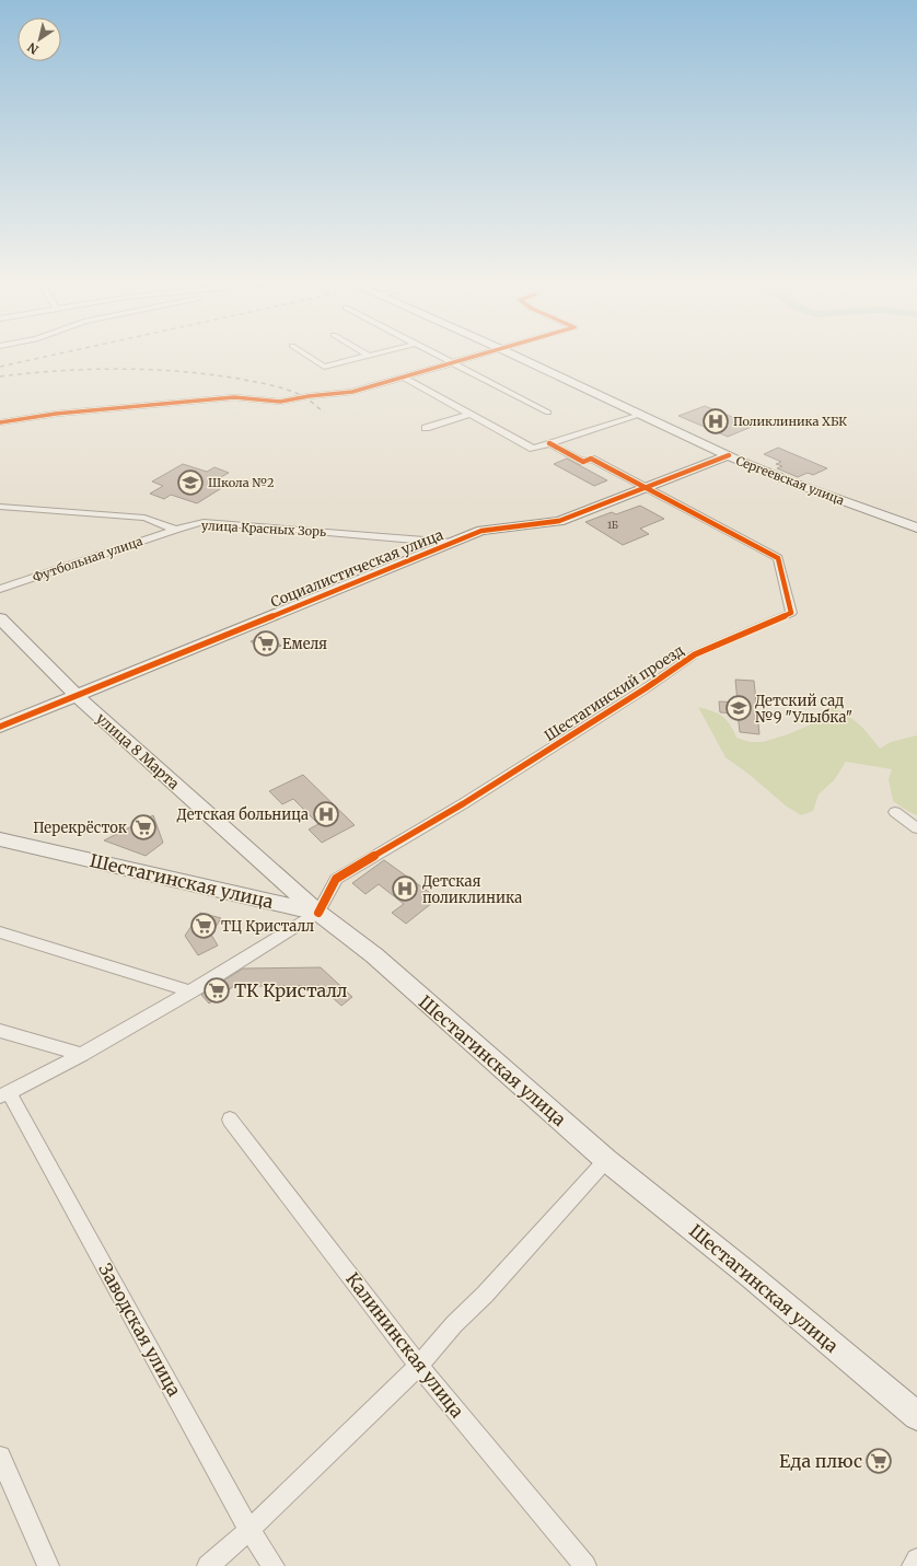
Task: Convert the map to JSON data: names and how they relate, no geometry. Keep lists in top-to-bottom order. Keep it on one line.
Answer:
{"streets":{"street":["Сергеевская улица","улица Красных Зорь","Футбольная улица","Социалистическая улица","Шестагинский проезд","улица 8 Марта","Шестагинская улица","Заводская улица","Калининская улица"]},"crossings":[["Сергеевская улица","Социалистическая улица"],["улица Красных Зорь","Футбольная улица"],["улица Красных Зорь","Социалистическая улица"],["Социалистическая улица","Шестагинский проезд"],["Социалистическая улица","улица 8 Марта"],["Шестагинский проезд","улица 8 Марта"],["Шестагинский проезд","Шестагинская улица"],["улица 8 Марта","Шестагинская улица"]],"places":{"hospital":["Поликлиника ХБК","Детская больница","Детская поликлиника"],"school or university":["Школа №2","Детский сад №9 \"Улыбка\""],"supermarket":["Емеля","Перекрёсток","ТЦ Кристалл","ТК Кристалл","Еда плюс"]},"house_numbers":["1Б"],"north":"bottom left"}
